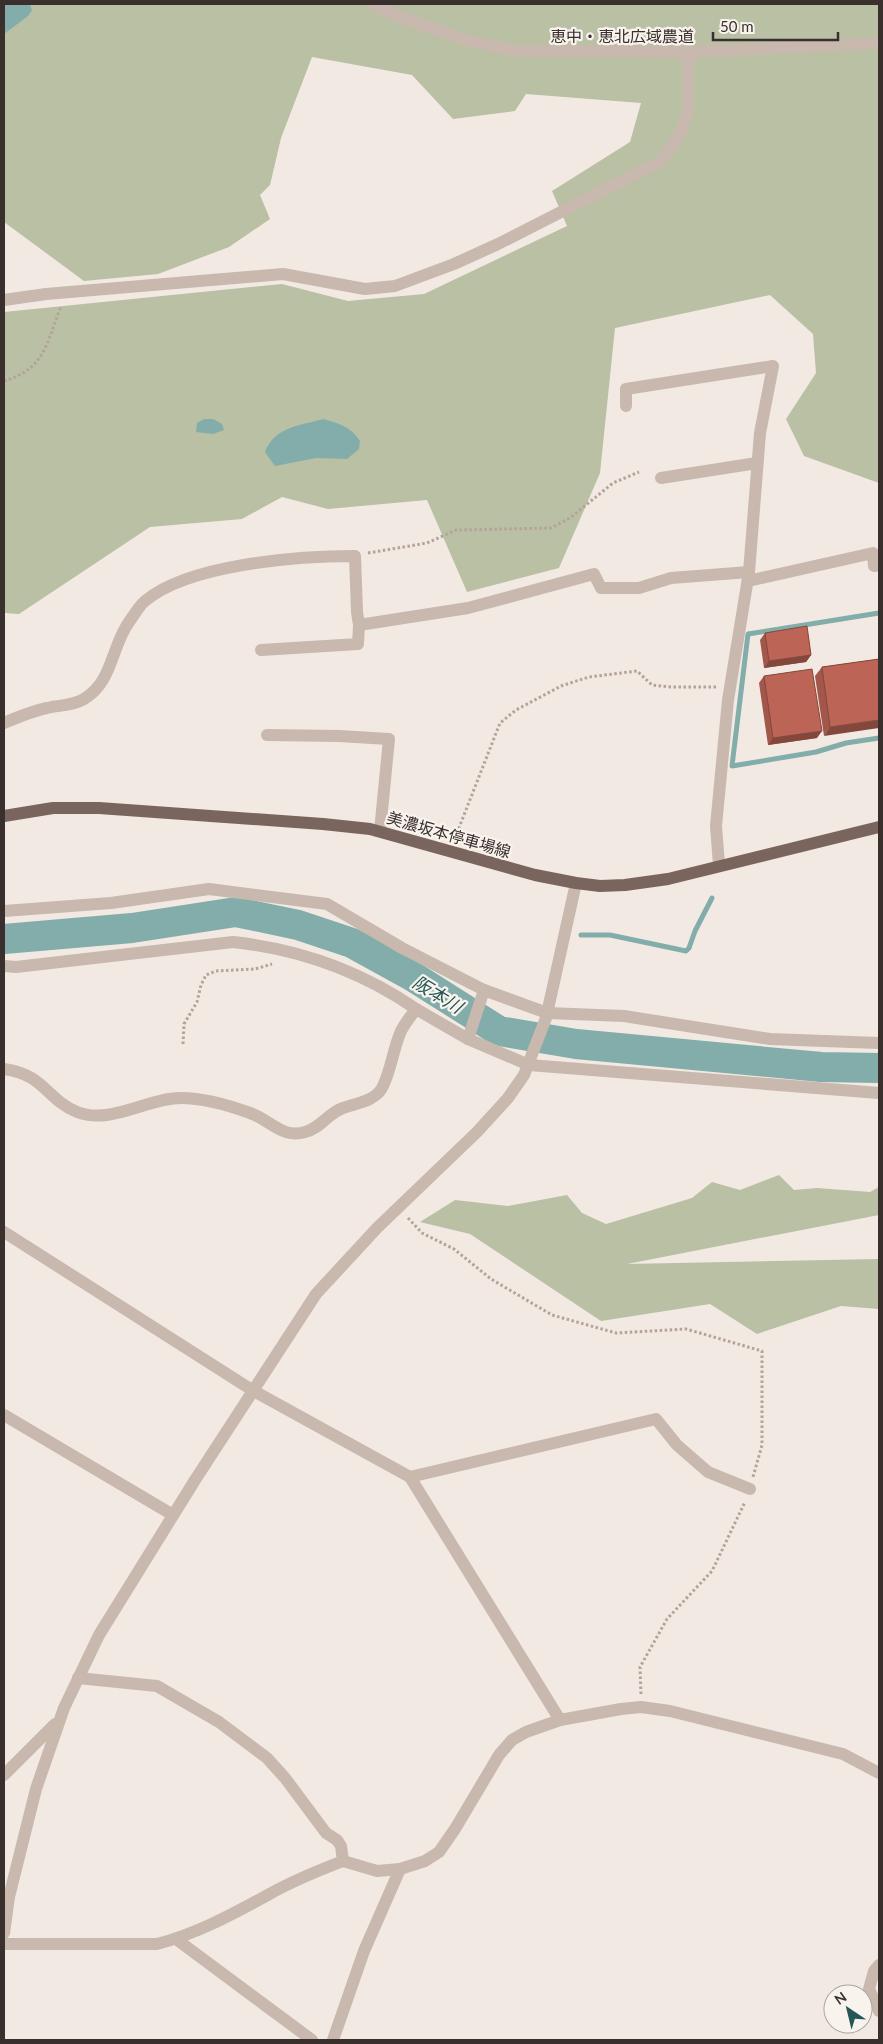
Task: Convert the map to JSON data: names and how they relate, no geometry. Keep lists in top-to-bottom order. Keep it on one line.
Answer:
{"streets":{"main road":["美濃坂本停車場線"],"street":["恵中・恵北広域農道"]},"water":["阪本川"],"scale_bar":"50 m","north":"top left"}
